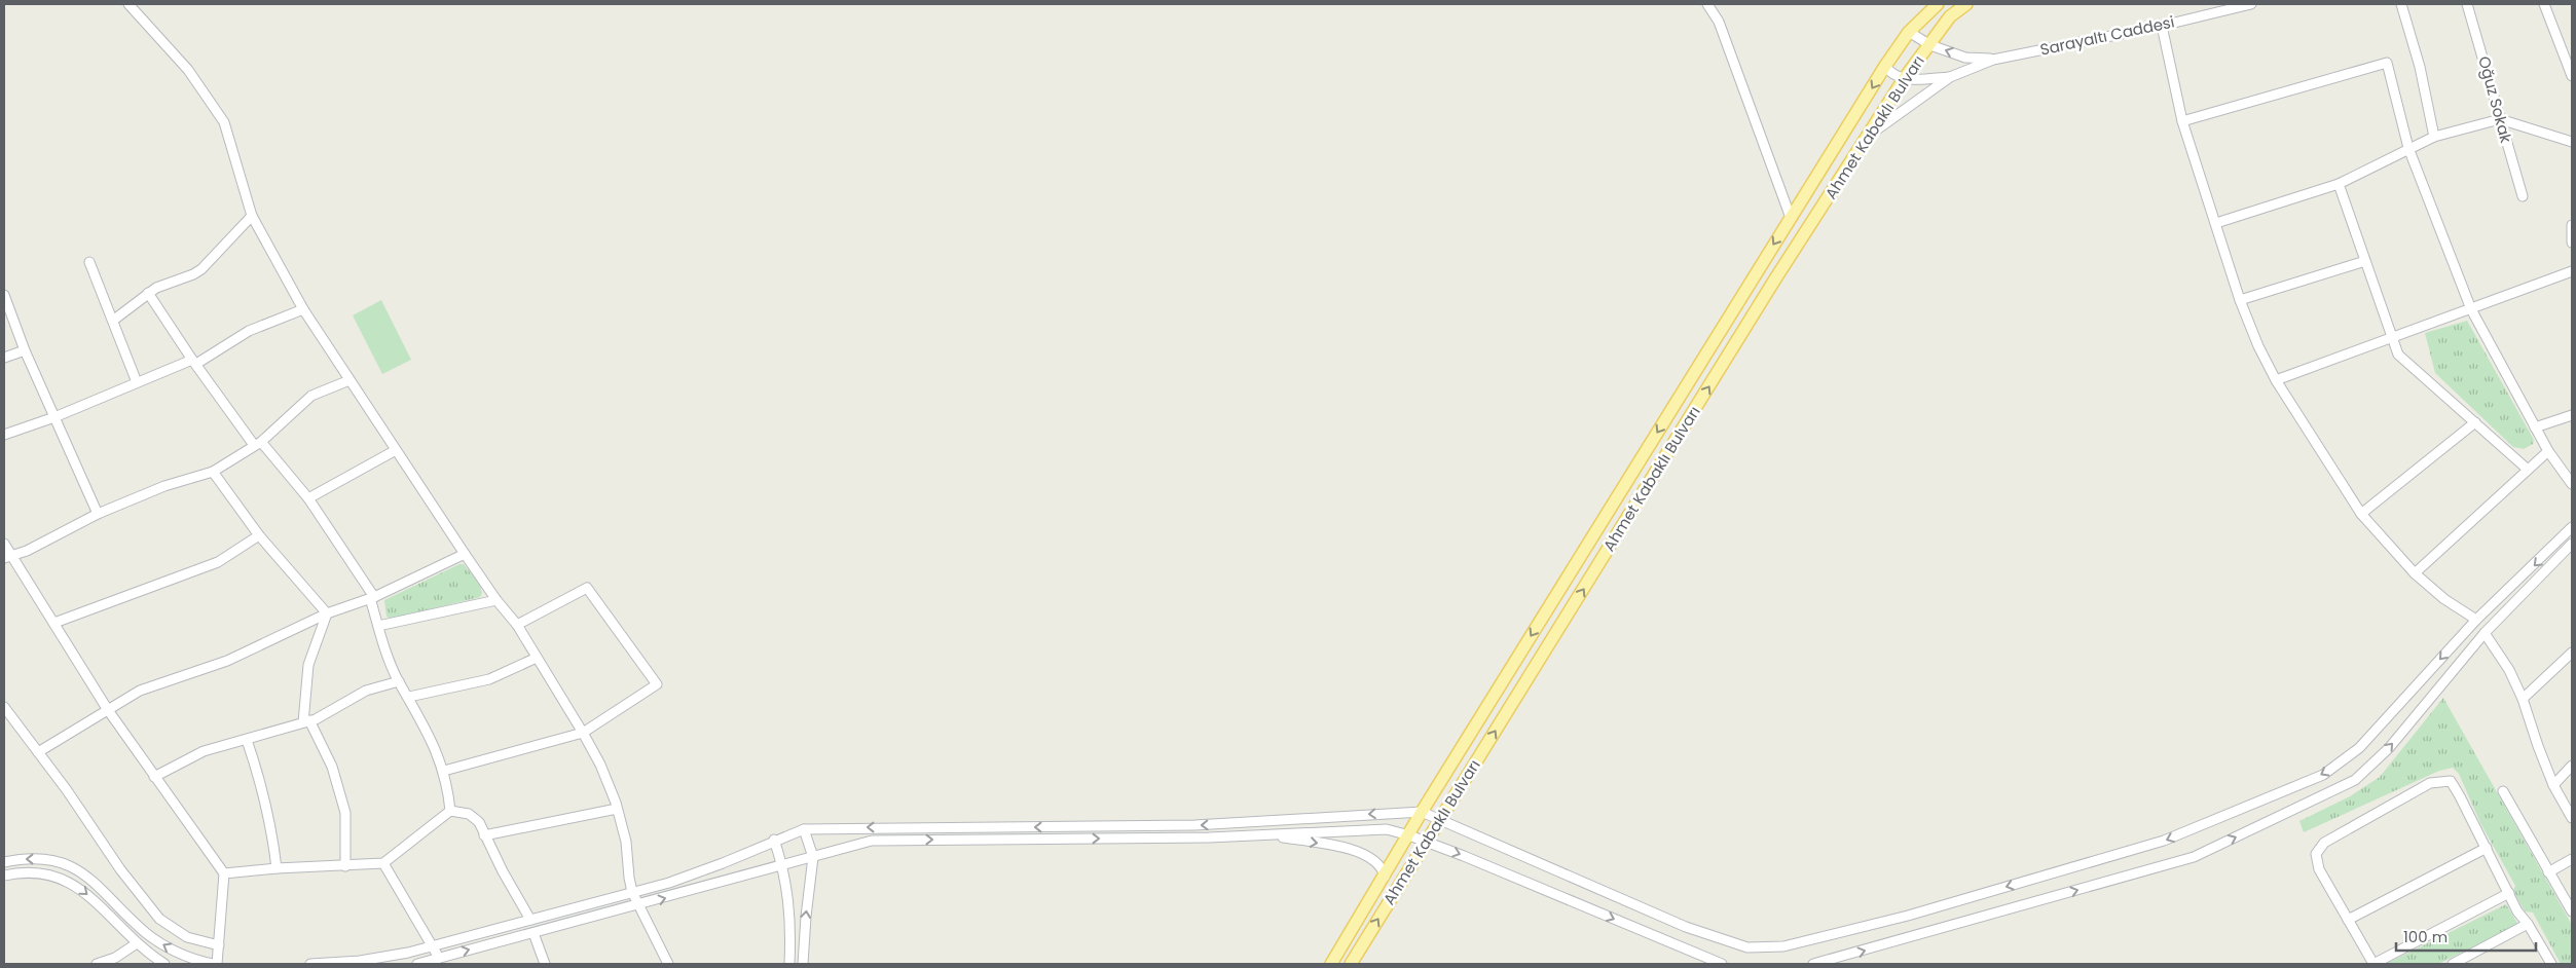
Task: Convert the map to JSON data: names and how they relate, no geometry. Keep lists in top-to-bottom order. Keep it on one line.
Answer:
{"streets":{"main road":["Ahmet Kabaklı Bulvarı"],"street":["Sarayaltı Caddesi","Oğuz Sokak"]},"scale_bar":"100 m"}
